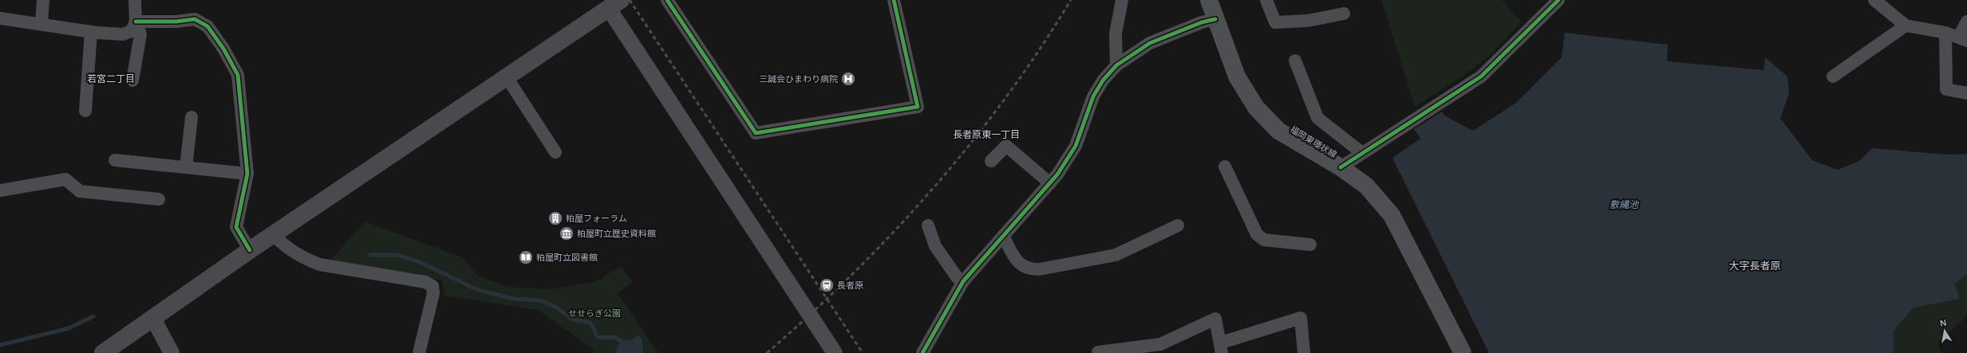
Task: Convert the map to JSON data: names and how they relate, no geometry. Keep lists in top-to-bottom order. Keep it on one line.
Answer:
{"streets":{"main road":["福岡東環状線"]},"districts":["若宮二丁目","長者原東一丁目","大字長者原"],"water":["敷縄池"],"parks":["せせらぎ公園"],"places":{"hospital":["三誠会ひまわり病院"],"building":["粕屋フォーラム"],"museum":["粕屋町立歴史資料館"],"library":["粕屋町立図書館"],"station":["長者原"]},"north":"top"}
